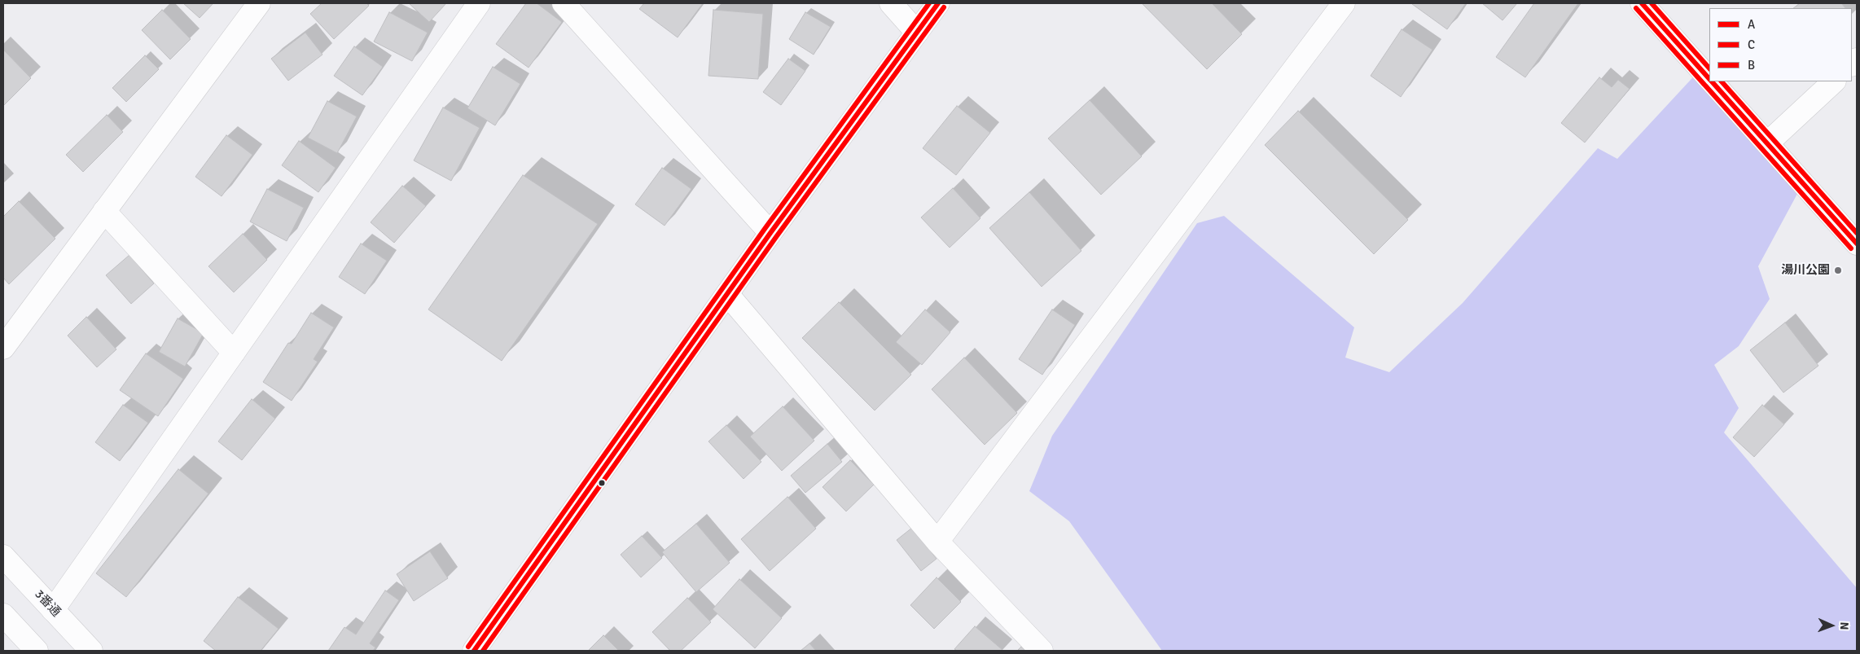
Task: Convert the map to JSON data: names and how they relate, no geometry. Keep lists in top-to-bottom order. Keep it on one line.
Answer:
{"streets":{"street":["3番通"]},"places":["湯川公園"],"lines":["transit line A","transit line B","transit line C"],"legend":["A","C","B"],"north":"right"}
